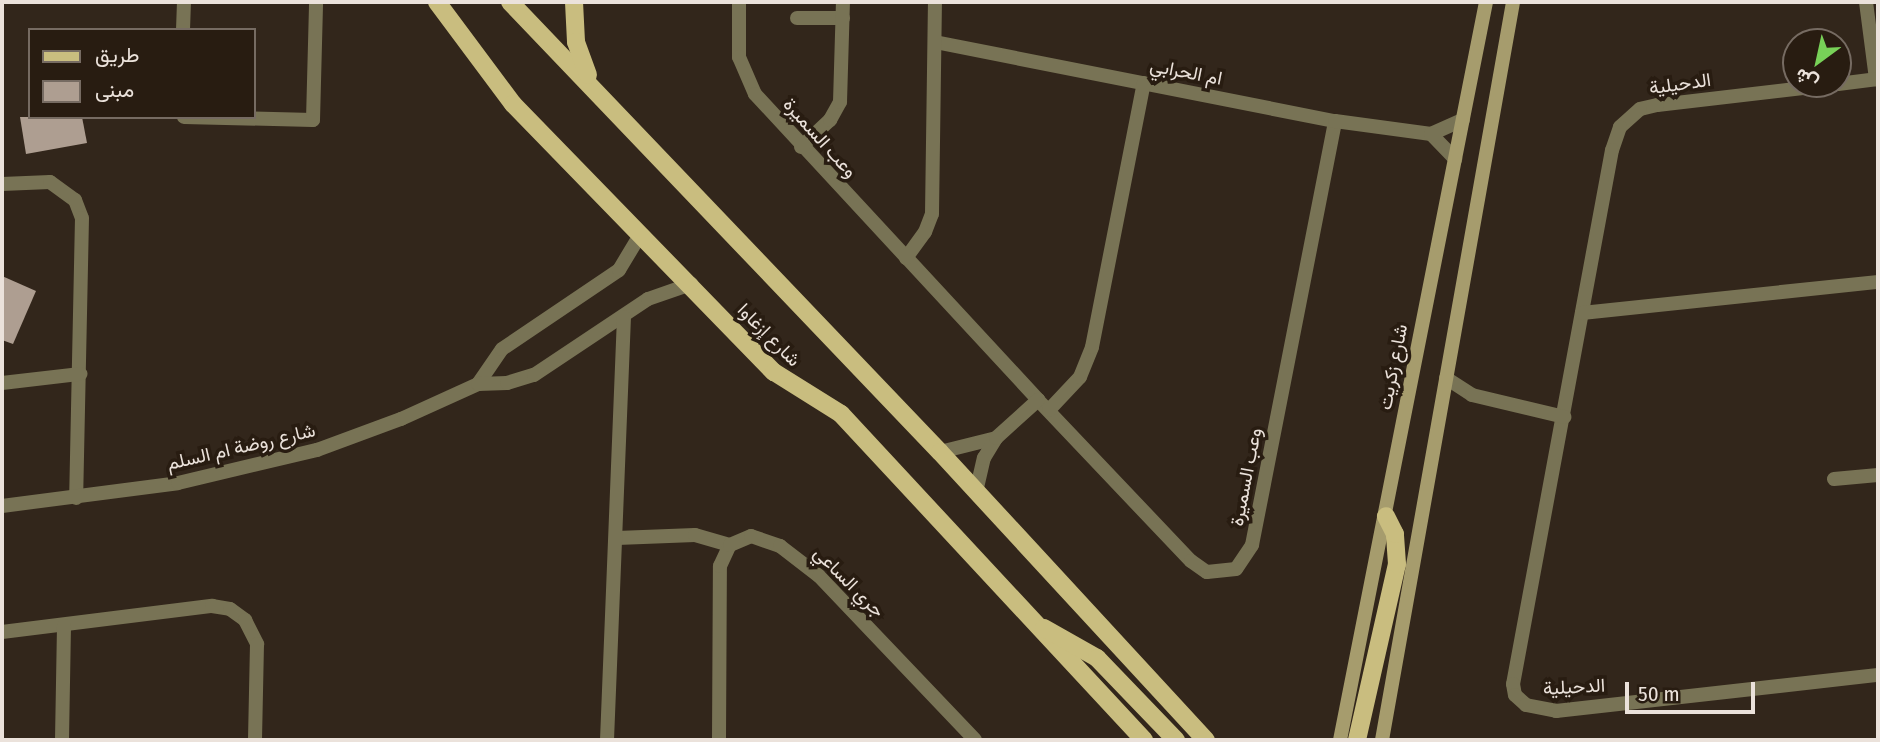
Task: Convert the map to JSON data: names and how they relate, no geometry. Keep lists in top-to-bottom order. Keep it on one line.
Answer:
{"streets":{"main road":["شارع إزغاوا","شارع زكريت"],"street":["ام الحرابي","الدحيلية","وعب السميرة","شارع روضة ام السلم","جري الساعي"]},"crossings":[["ام الحرابي","وعب السميرة"],["شارع إزغاوا","شارع روضة ام السلم"]],"legend":["طريق","مبنى"],"scale_bar":"50 m","north":"bottom left"}
